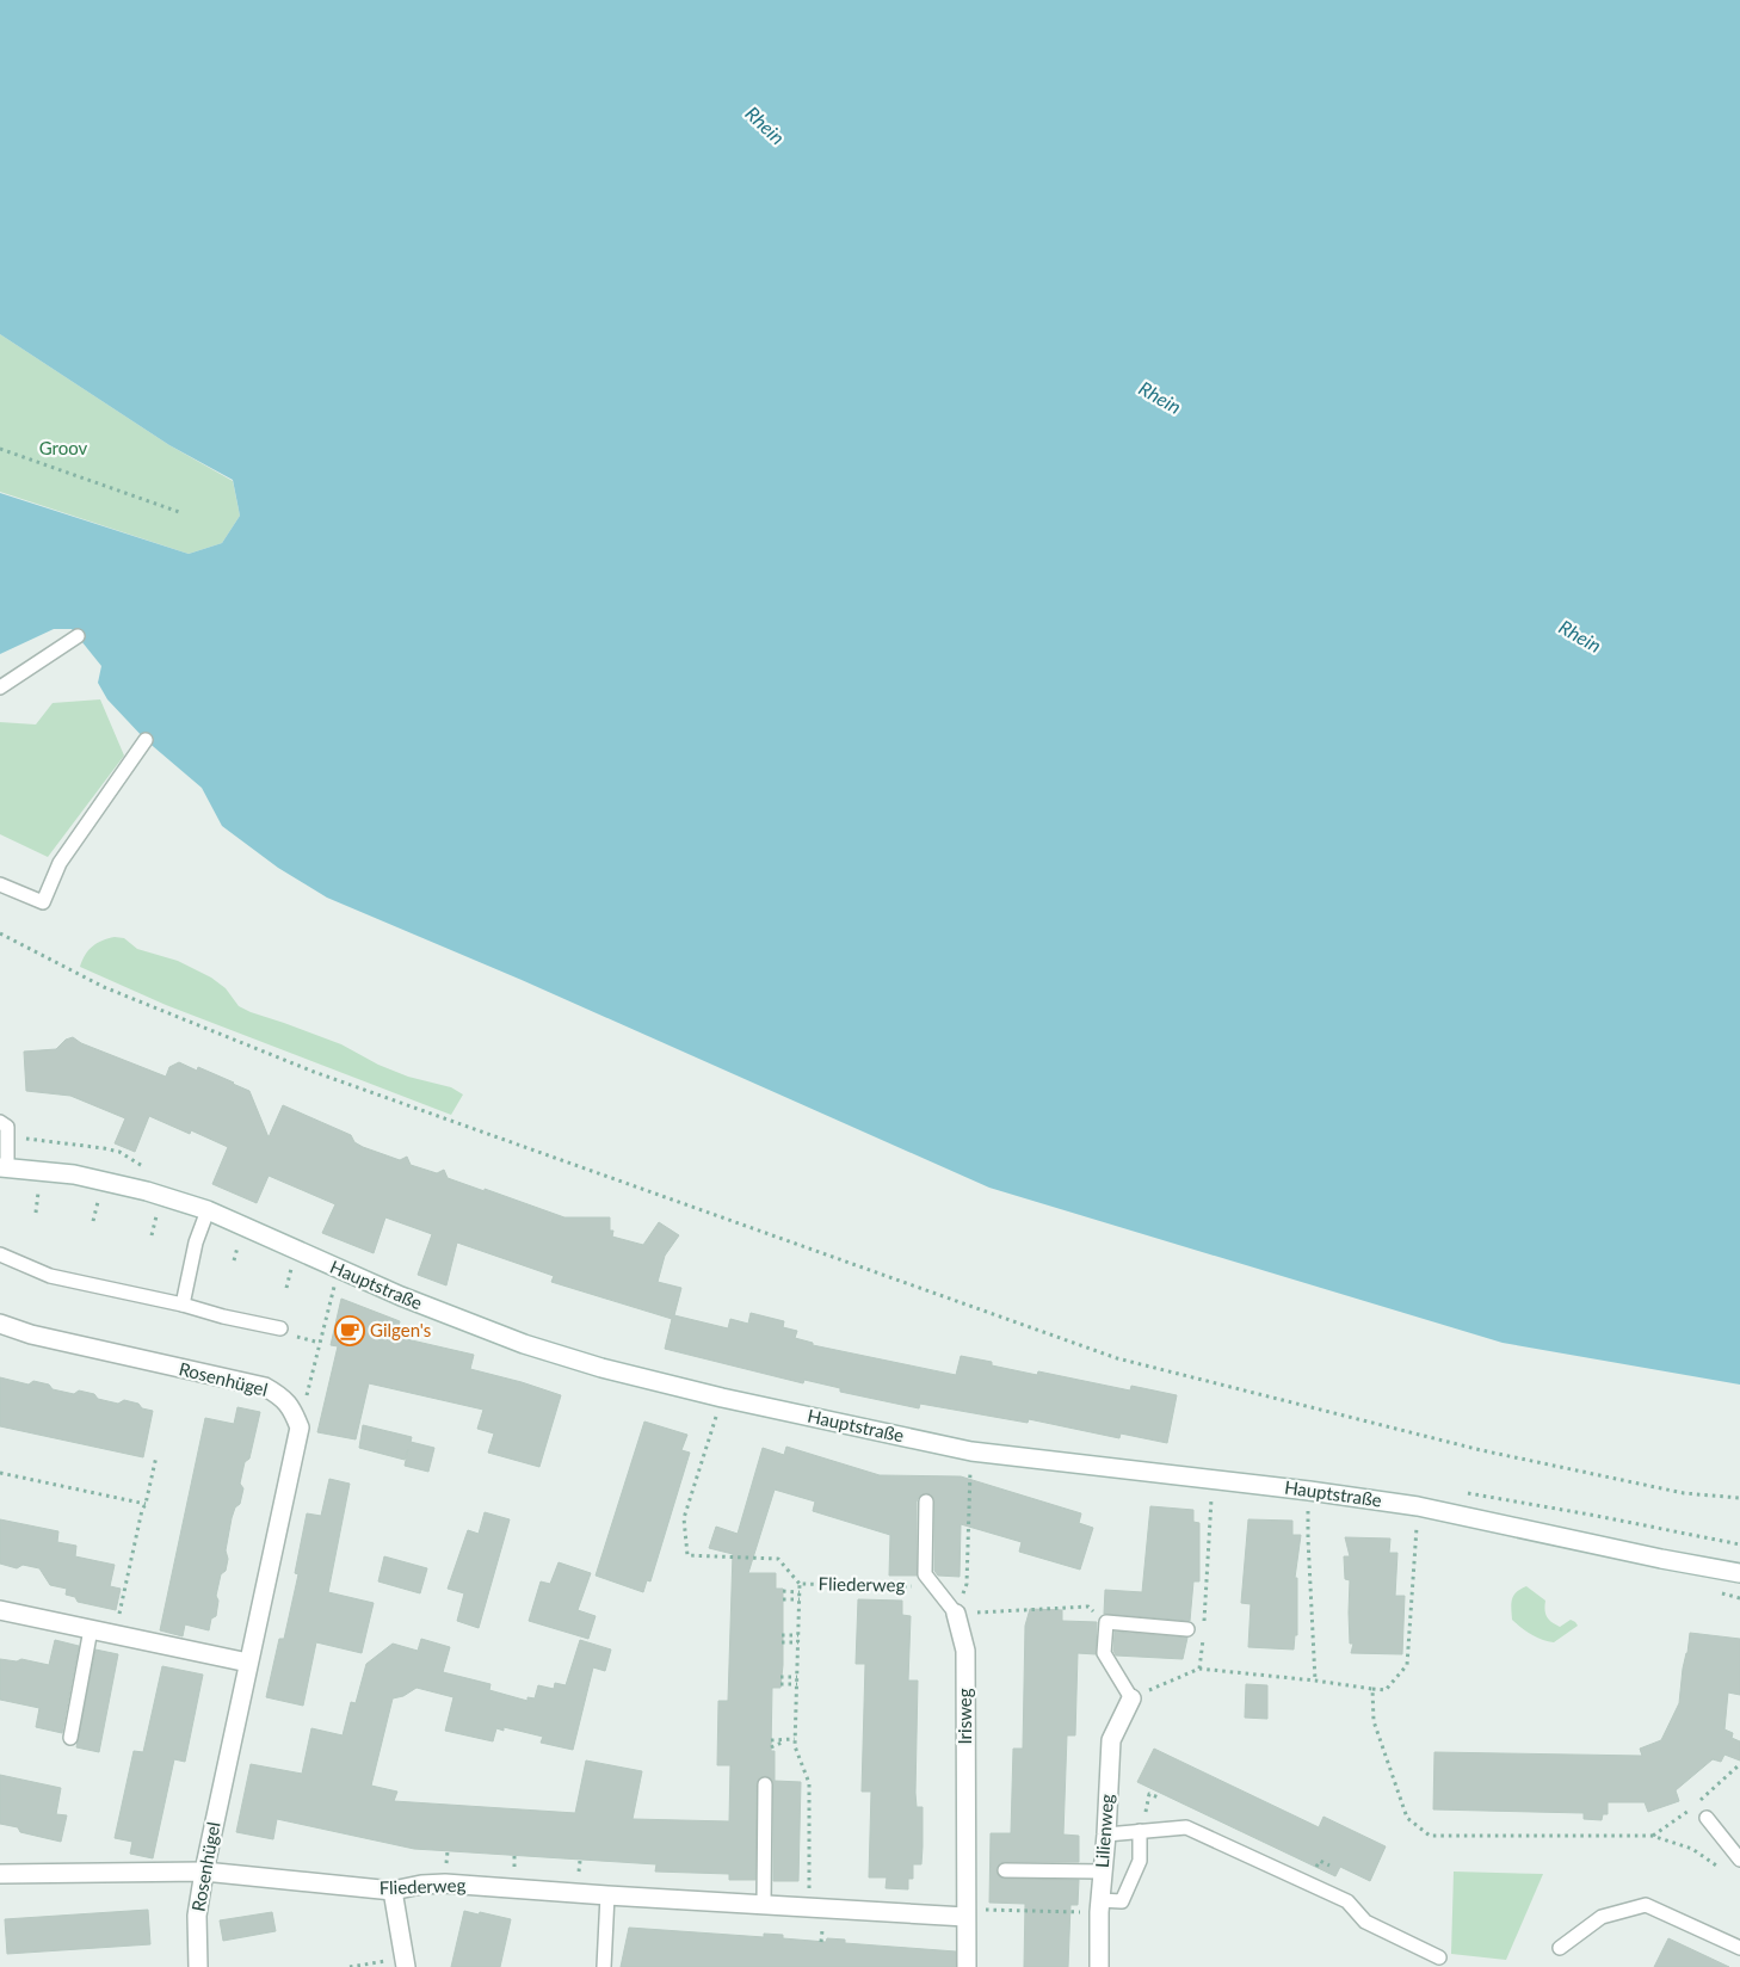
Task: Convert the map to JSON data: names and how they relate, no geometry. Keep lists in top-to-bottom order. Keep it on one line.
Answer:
{"streets":{"street":["Hauptstraße","Rosenhügel","Fliederweg","Irisweg","Lilienweg"]},"crossings":[["Rosenhügel","Fliederweg"],["Fliederweg","Irisweg"]],"water":["Rhein"],"parks":["Groov"],"places":{"cafe":["Gilgen's"]}}
